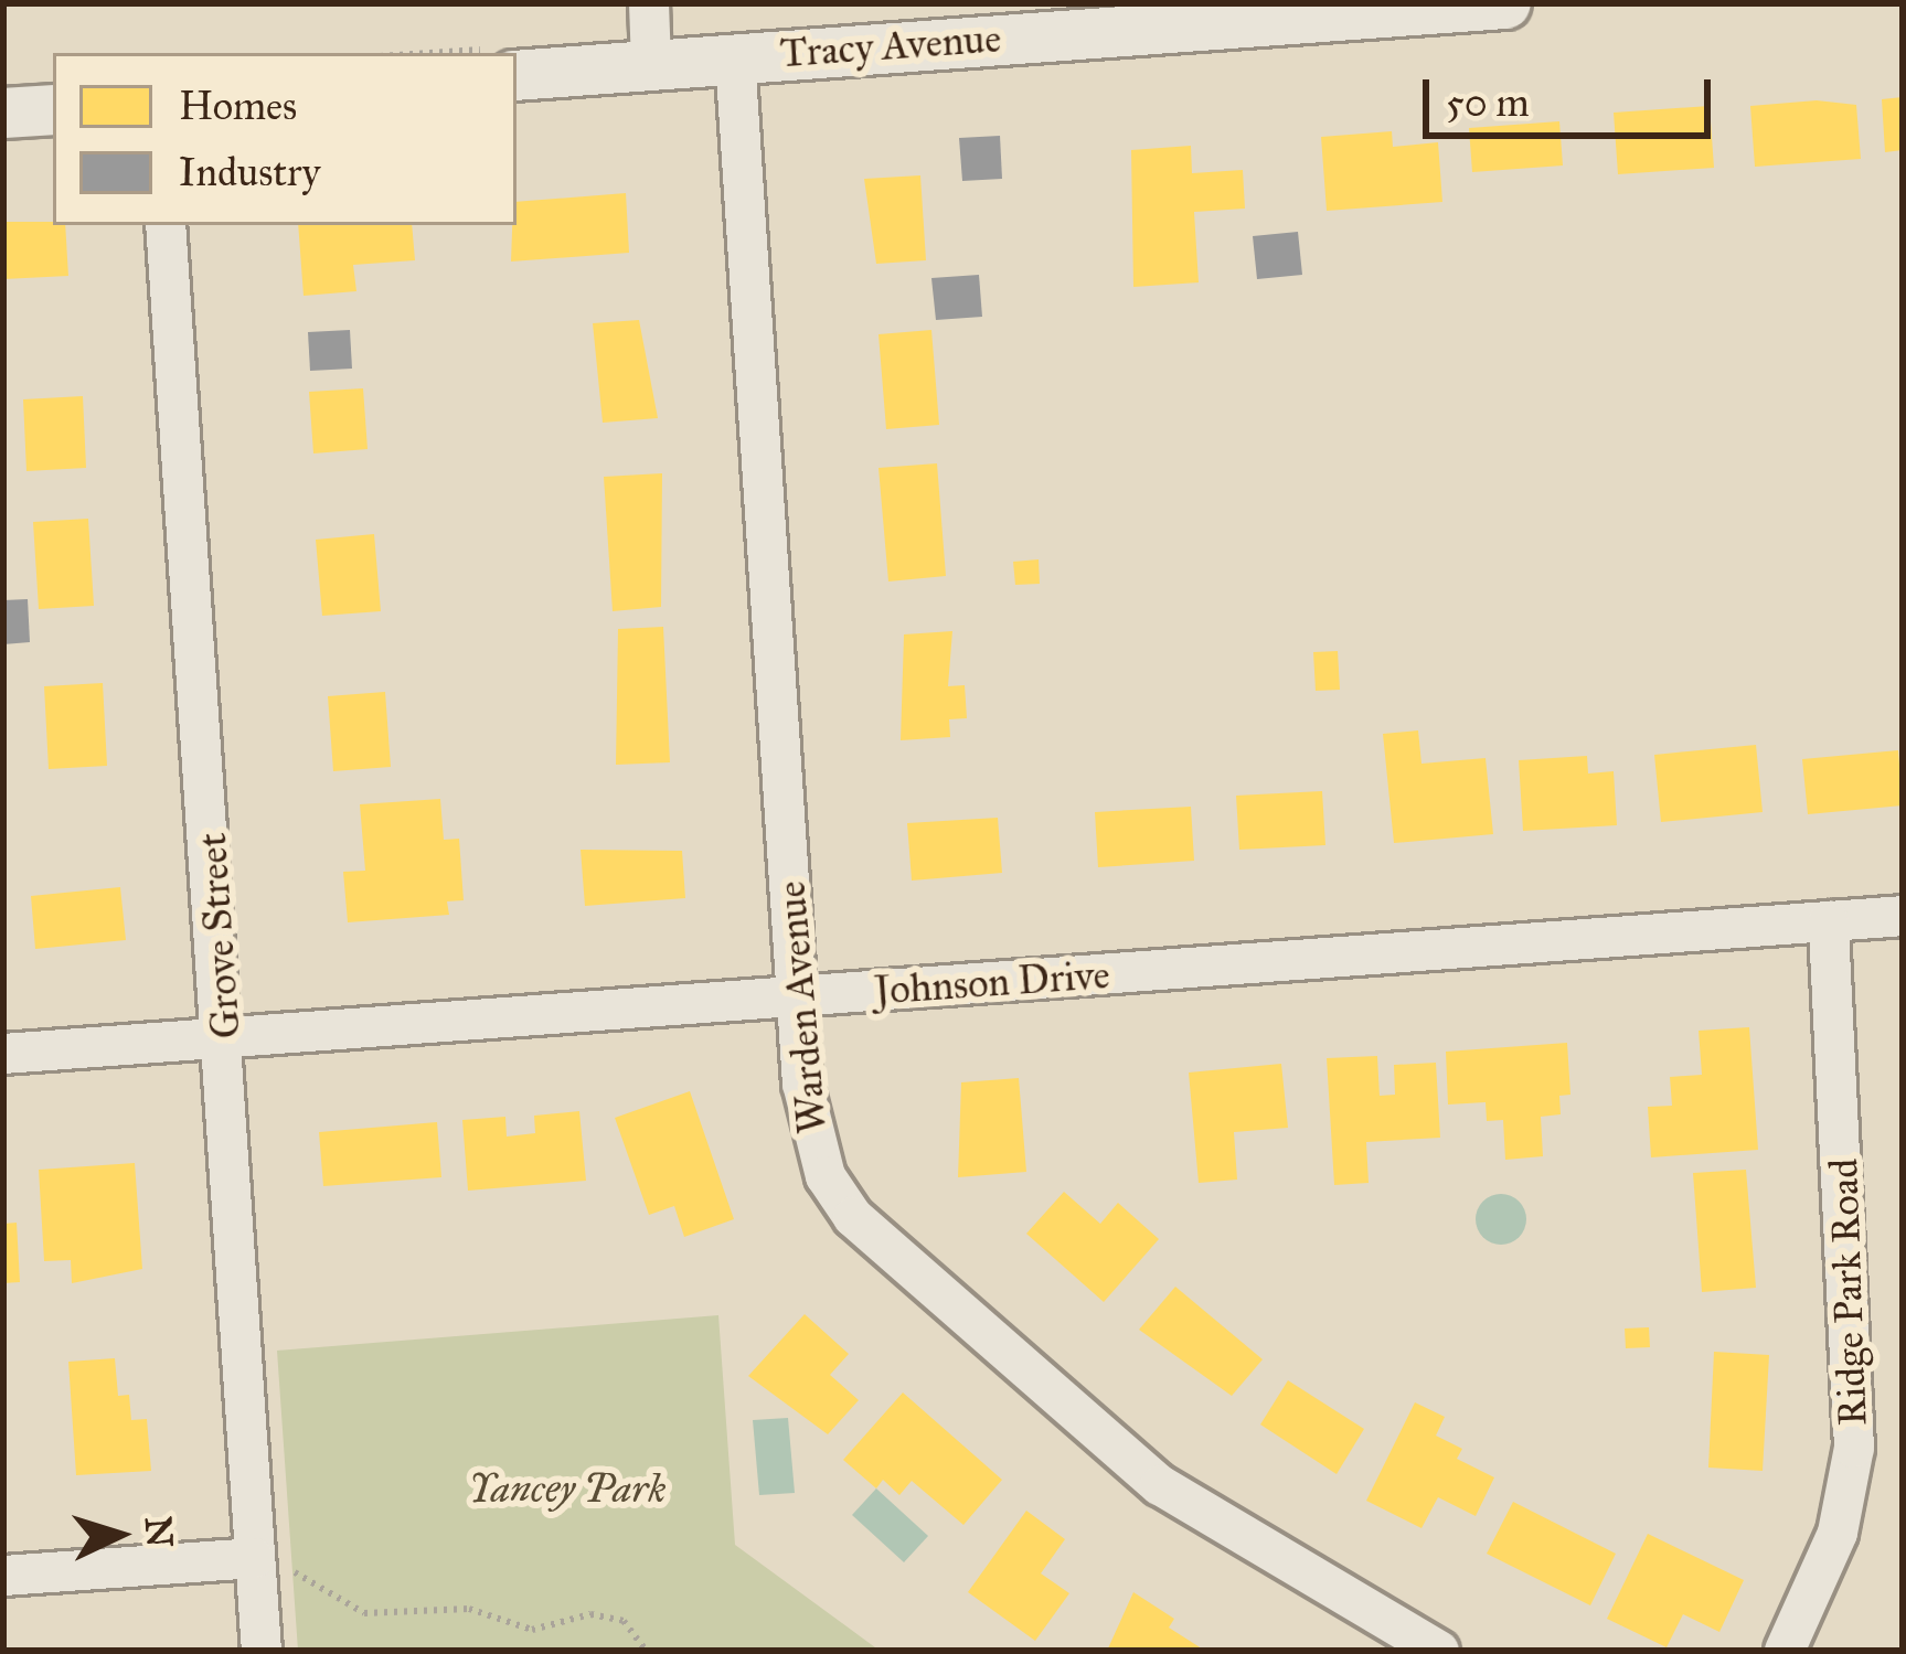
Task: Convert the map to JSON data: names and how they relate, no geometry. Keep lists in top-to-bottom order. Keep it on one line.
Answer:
{"streets":{"street":["Tracy Avenue","Grove Street","Johnson Drive","Warden Avenue","Ridge Park Road"]},"crossings":[["Tracy Avenue","Warden Avenue"],["Grove Street","Johnson Drive"],["Johnson Drive","Warden Avenue"],["Johnson Drive","Ridge Park Road"]],"parks":["Yancey Park"],"legend":["Homes","Industry"],"scale_bar":"50 m","north":"right"}
